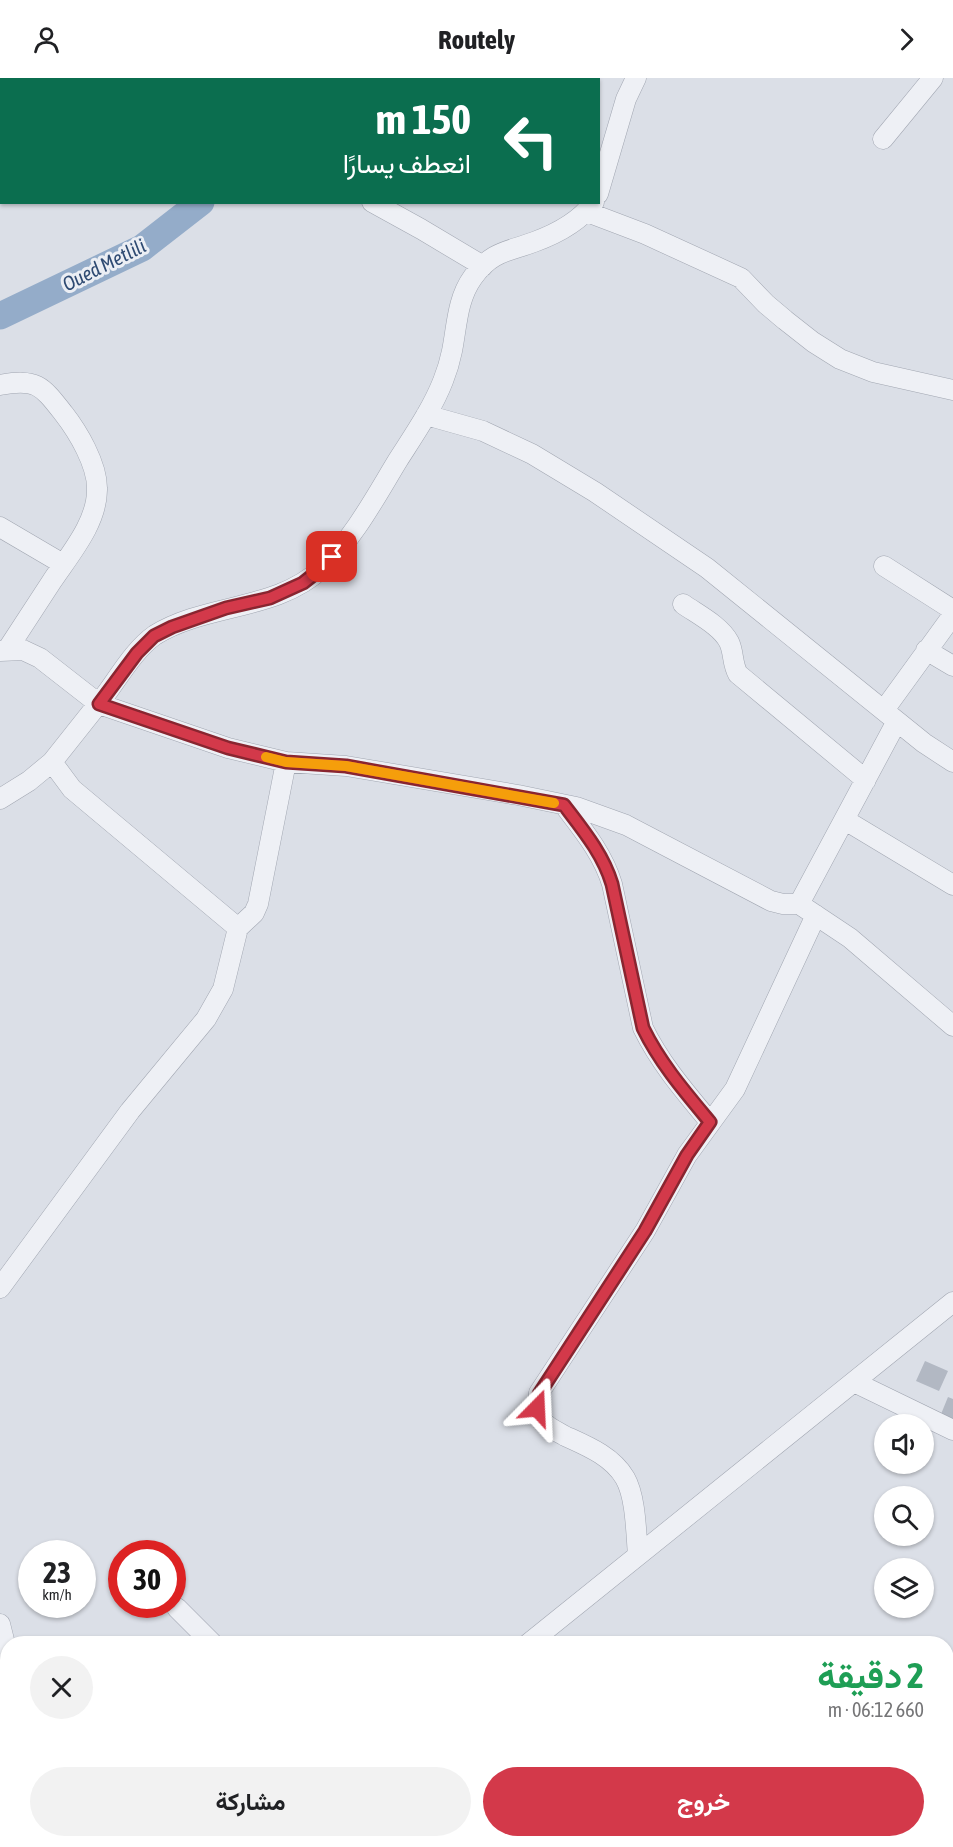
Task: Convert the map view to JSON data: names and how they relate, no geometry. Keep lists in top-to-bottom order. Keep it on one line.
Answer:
{"water":["Oued Metlili"],"page":{"header":"Routely","turn":["150 m","انعطف يسارًا"],"speed":"23 km/h","limit":"30","heading":["2 دقيقة","660 m · 06:12"],"buttons":["خروج","مشاركة"]}}
